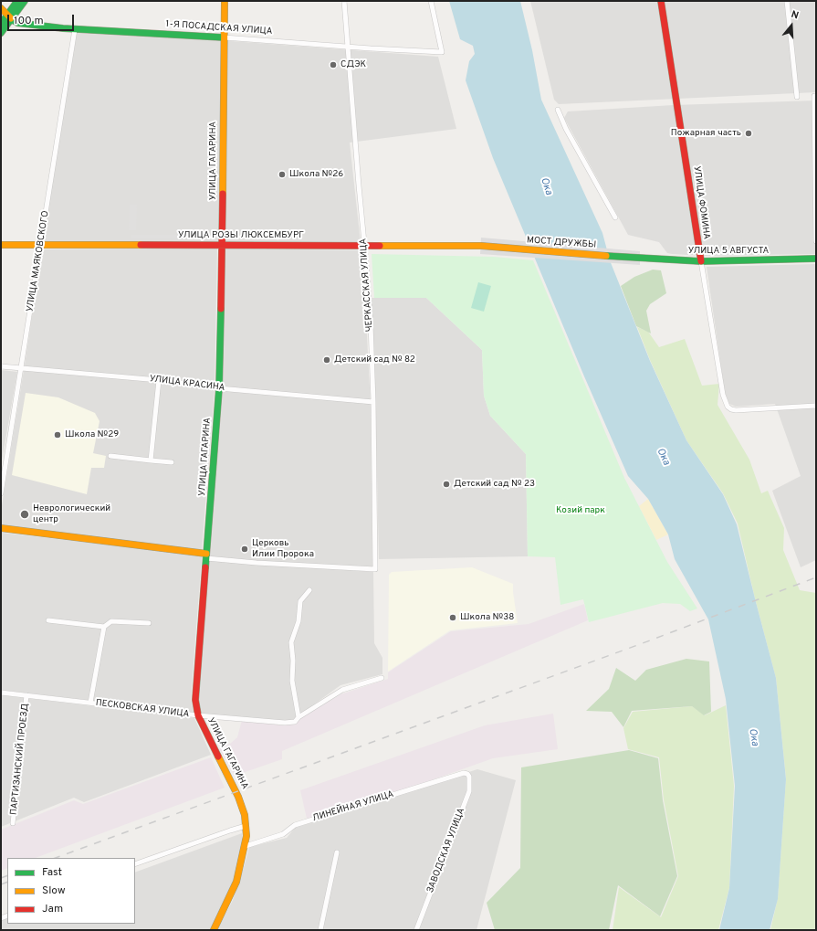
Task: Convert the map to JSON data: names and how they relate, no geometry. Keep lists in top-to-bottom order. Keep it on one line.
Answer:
{"streets":{"main road":["1-Я ПОСАДСКАЯ УЛИЦА","УЛИЦА ГАГАРИНА","УЛИЦА ФОМИНА","УЛИЦА РОЗЫ ЛЮКСЕМБУРГ","МОСТ ДРУЖБЫ","УЛИЦА 5 АВГУСТА"],"street":["УЛИЦА МАЯКОВСКОГО","ЧЕРКАССКАЯ УЛИЦА","УЛИЦА КРАСИНА","ПЕСКОВСКАЯ УЛИЦА","ПАРТИЗАНСКИЙ ПРОЕЗД","ЛИНЕЙНАЯ УЛИЦА","ЗАВОДСКАЯ УЛИЦА"]},"crossings":[["1-Я ПОСАДСКАЯ УЛИЦА","УЛИЦА ГАГАРИНА"],["1-Я ПОСАДСКАЯ УЛИЦА","УЛИЦА МАЯКОВСКОГО"],["1-Я ПОСАДСКАЯ УЛИЦА","ЧЕРКАССКАЯ УЛИЦА"],["УЛИЦА ГАГАРИНА","УЛИЦА РОЗЫ ЛЮКСЕМБУРГ"],["УЛИЦА ГАГАРИНА","ЧЕРКАССКАЯ УЛИЦА"],["УЛИЦА ГАГАРИНА","УЛИЦА КРАСИНА"],["УЛИЦА ГАГАРИНА","ПЕСКОВСКАЯ УЛИЦА"],["УЛИЦА ГАГАРИНА","ЛИНЕЙНАЯ УЛИЦА"],["УЛИЦА ФОМИНА","УЛИЦА 5 АВГУСТА"],["УЛИЦА РОЗЫ ЛЮКСЕМБУРГ","МОСТ ДРУЖБЫ"],["УЛИЦА РОЗЫ ЛЮКСЕМБУРГ","УЛИЦА МАЯКОВСКОГО"],["УЛИЦА РОЗЫ ЛЮКСЕМБУРГ","ЧЕРКАССКАЯ УЛИЦА"],["МОСТ ДРУЖБЫ","УЛИЦА 5 АВГУСТА"],["УЛИЦА МАЯКОВСКОГО","УЛИЦА КРАСИНА"],["ЧЕРКАССКАЯ УЛИЦА","УЛИЦА КРАСИНА"],["ПЕСКОВСКАЯ УЛИЦА","ПАРТИЗАНСКИЙ ПРОЕЗД"],["ЛИНЕЙНАЯ УЛИЦА","ЗАВОДСКАЯ УЛИЦА"]],"water":["Ока"],"parks":["Козий парк"],"places":["СДЭК","Пожарная часть","Школа №26","Детский сад № 82","Школа №29","Детский сад № 23","Неврологический центр","Церковь Илии Пророка","Школа №38"],"legend":["Fast","Slow","Jam"],"scale_bar":"100 m","north":"top"}
